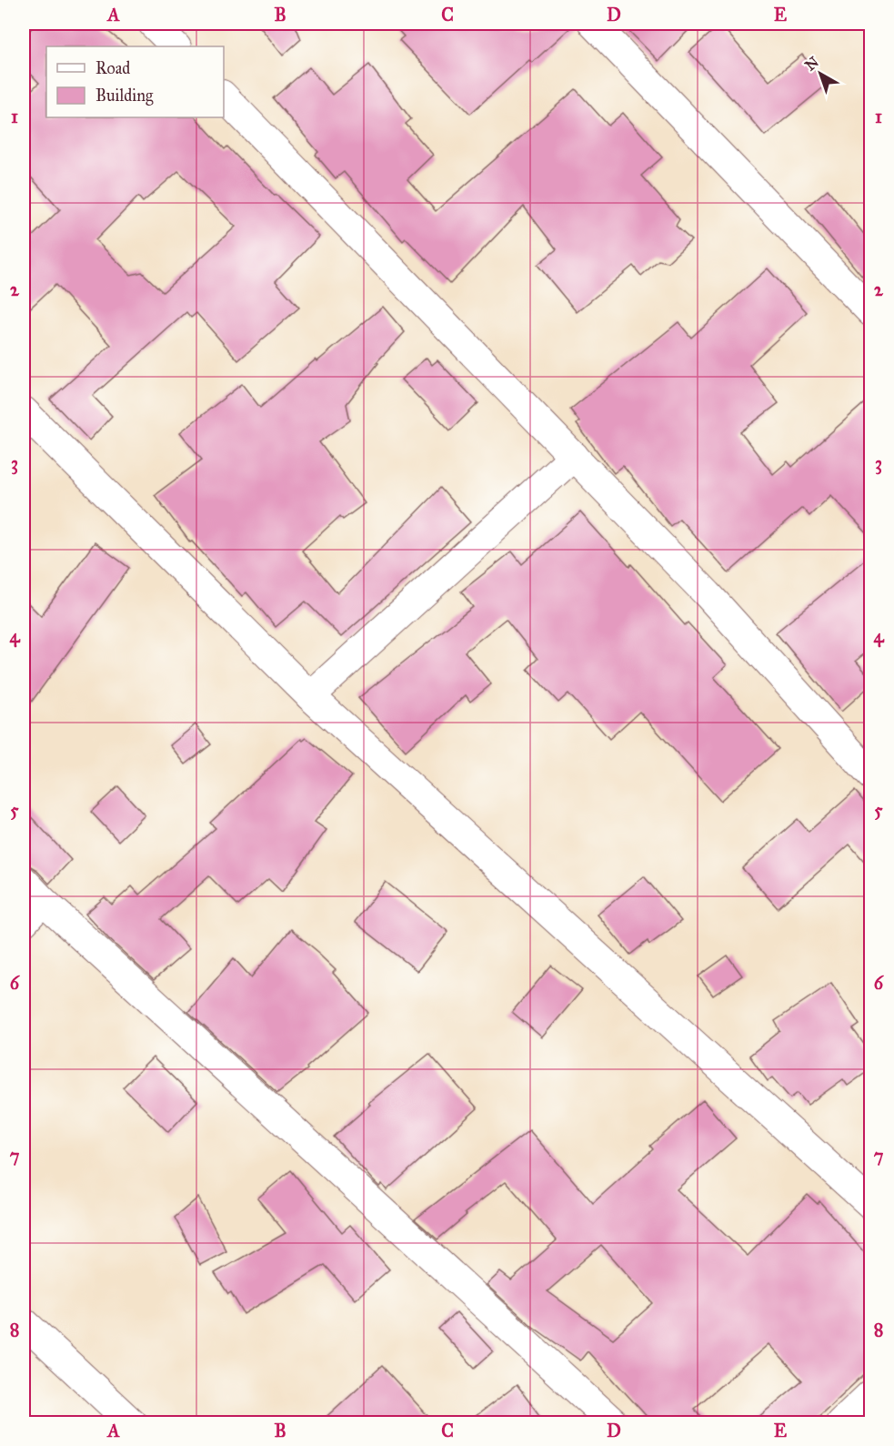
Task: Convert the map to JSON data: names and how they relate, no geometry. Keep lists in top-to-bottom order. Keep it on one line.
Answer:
{"legend":["Road","Building"],"north":"top left","grid":{"columns":["A","B","C","D","E"],"rows":["1","2","3","4","5","6","7","8"]}}
